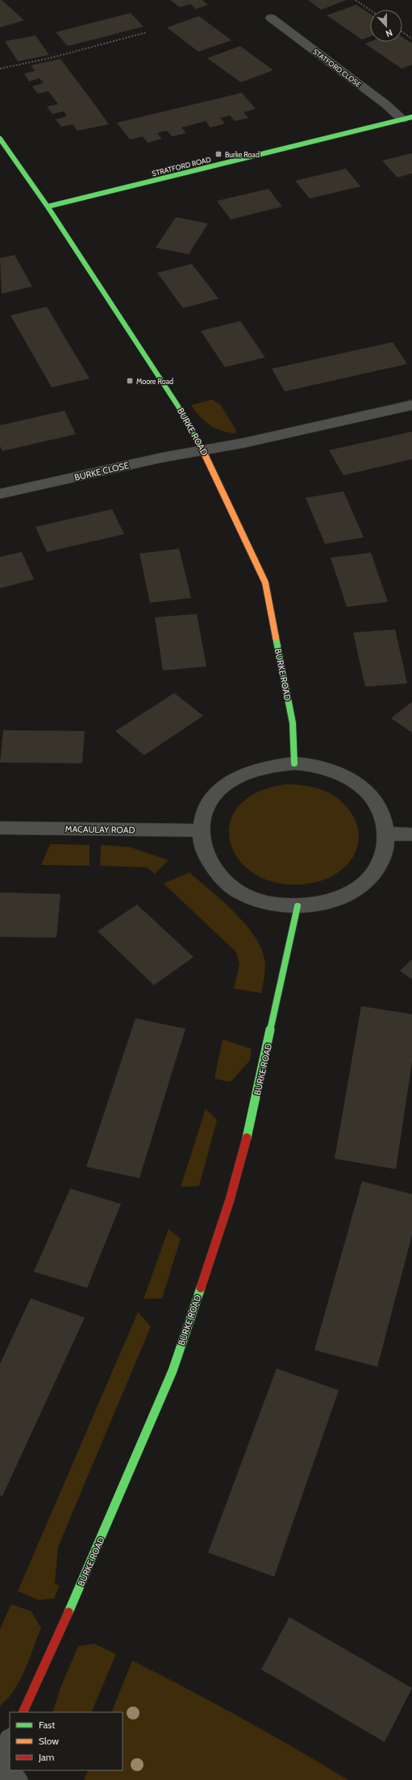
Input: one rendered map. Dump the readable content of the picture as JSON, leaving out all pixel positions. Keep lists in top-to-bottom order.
{
  "streets": {
    "street": [
      "STATFORD CLOSE",
      "STRATFORD ROAD",
      "BURKE ROAD",
      "BURKE CLOSE",
      "MACAULAY ROAD"
    ]
  },
  "crossings": [
    ["STATFORD CLOSE", "STRATFORD ROAD"],
    ["STRATFORD ROAD", "BURKE ROAD"],
    ["BURKE ROAD", "BURKE CLOSE"]
  ],
  "places": {
    "transit": ["Burke Road", "Moore Road"]
  },
  "legend": ["Fast", "Slow", "Jam"],
  "north": "bottom"
}
